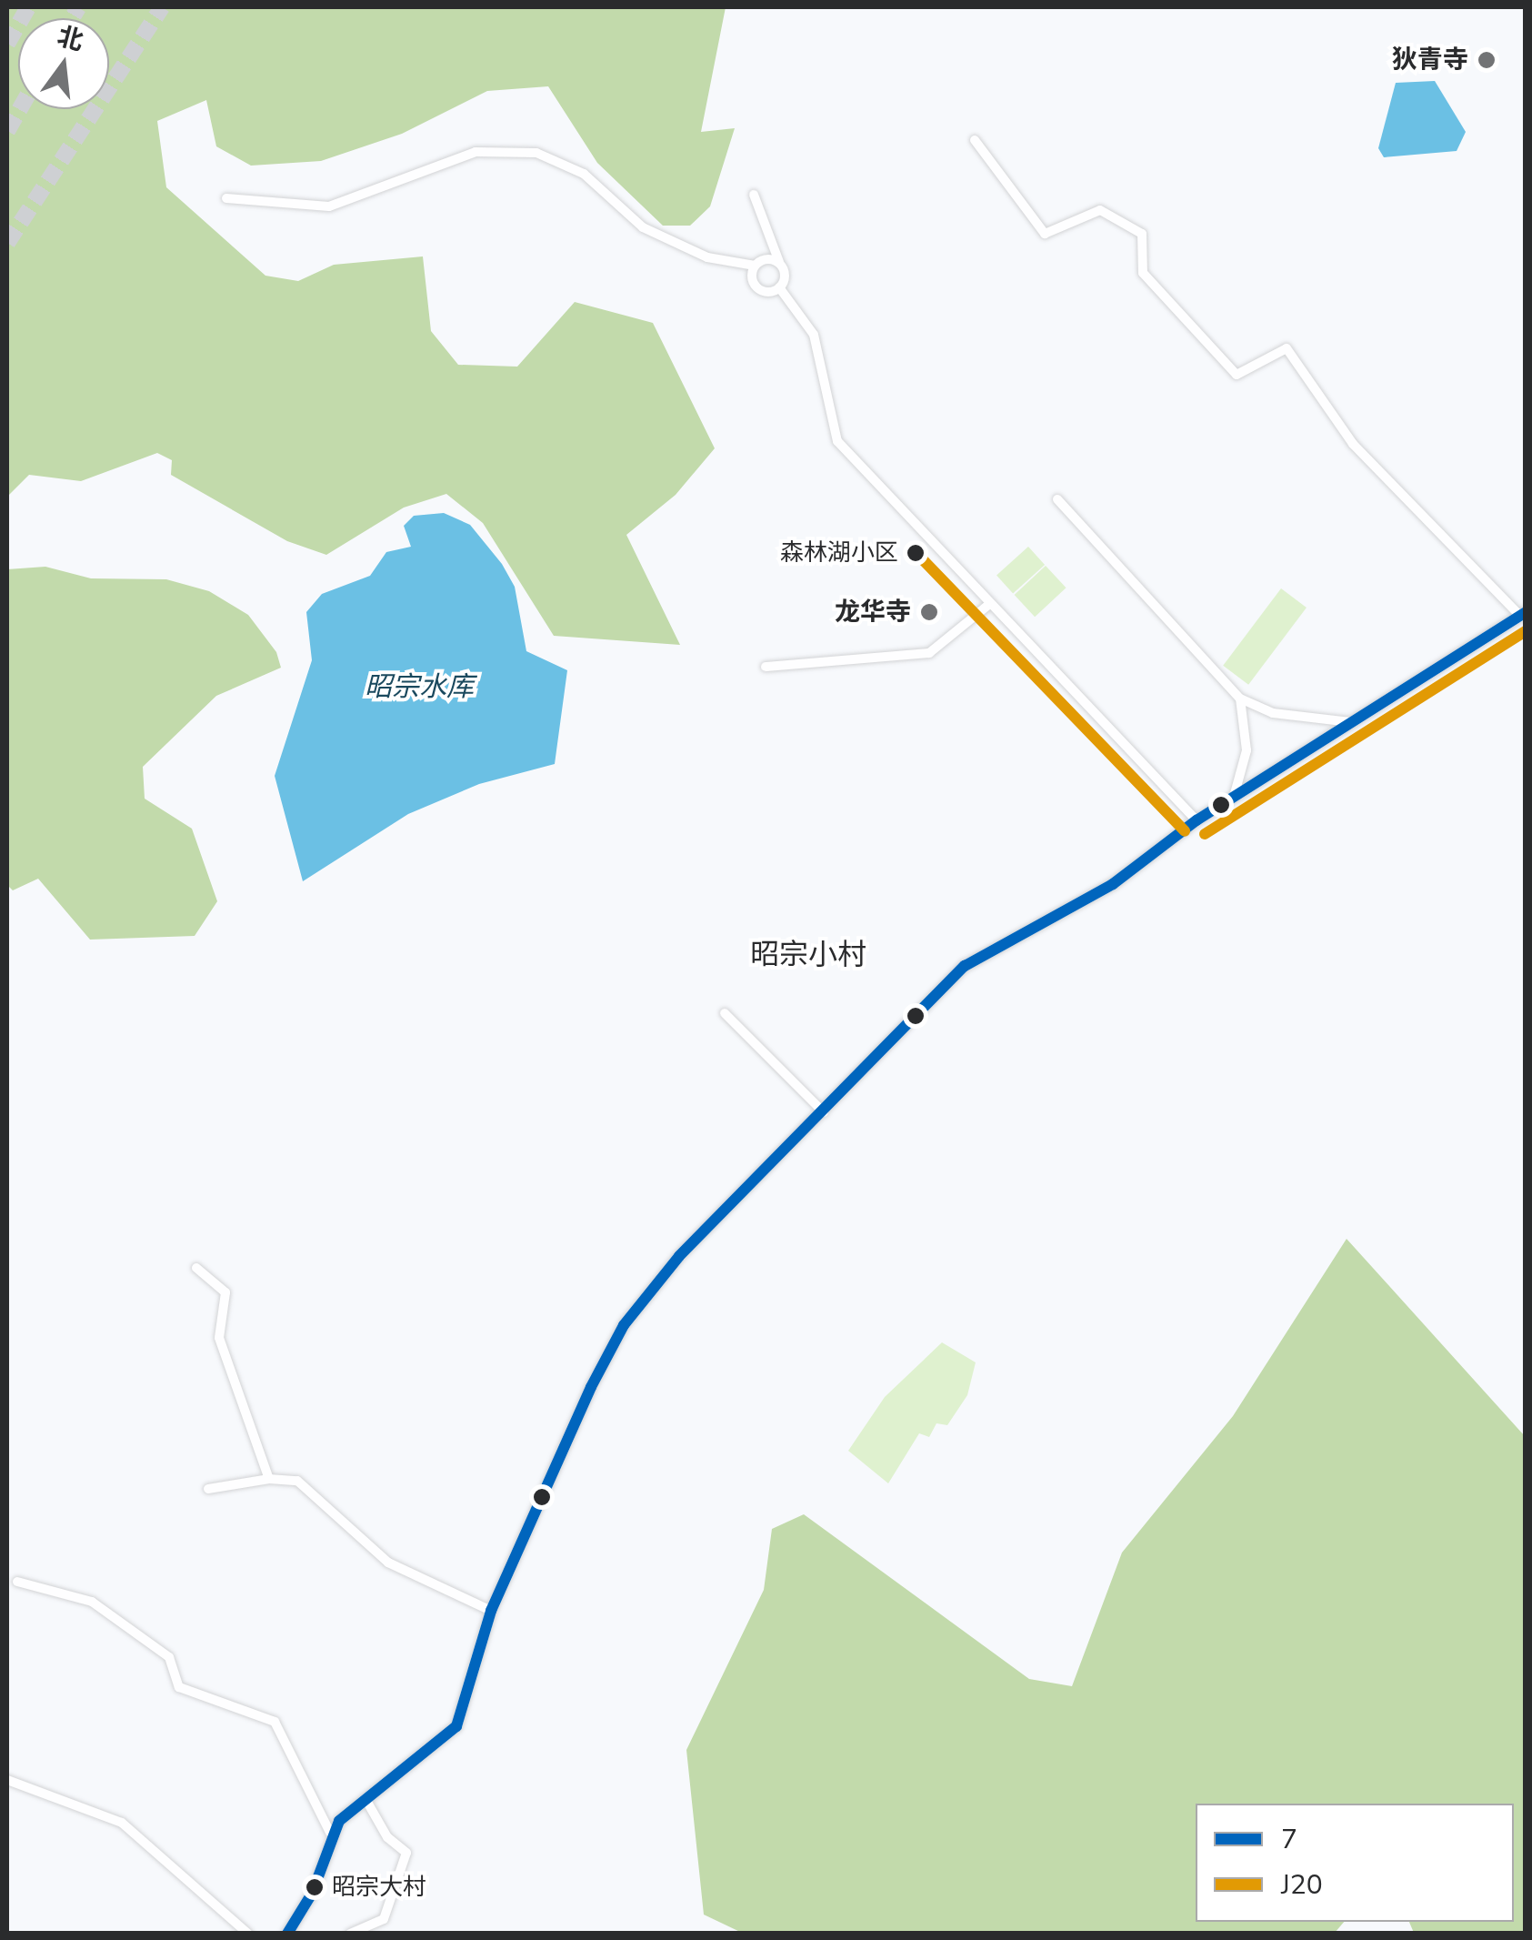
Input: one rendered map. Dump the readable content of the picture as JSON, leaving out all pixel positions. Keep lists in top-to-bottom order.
{
  "districts": ["昭宗小村"],
  "water": ["昭宗水库"],
  "places": [
    "狄青寺",
    "森林湖小区",
    "龙华寺",
    "昭宗大村"
  ],
  "lines": ["transit line J20", "transit line 7"],
  "legend": ["7", "J20"],
  "north": "top"
}
